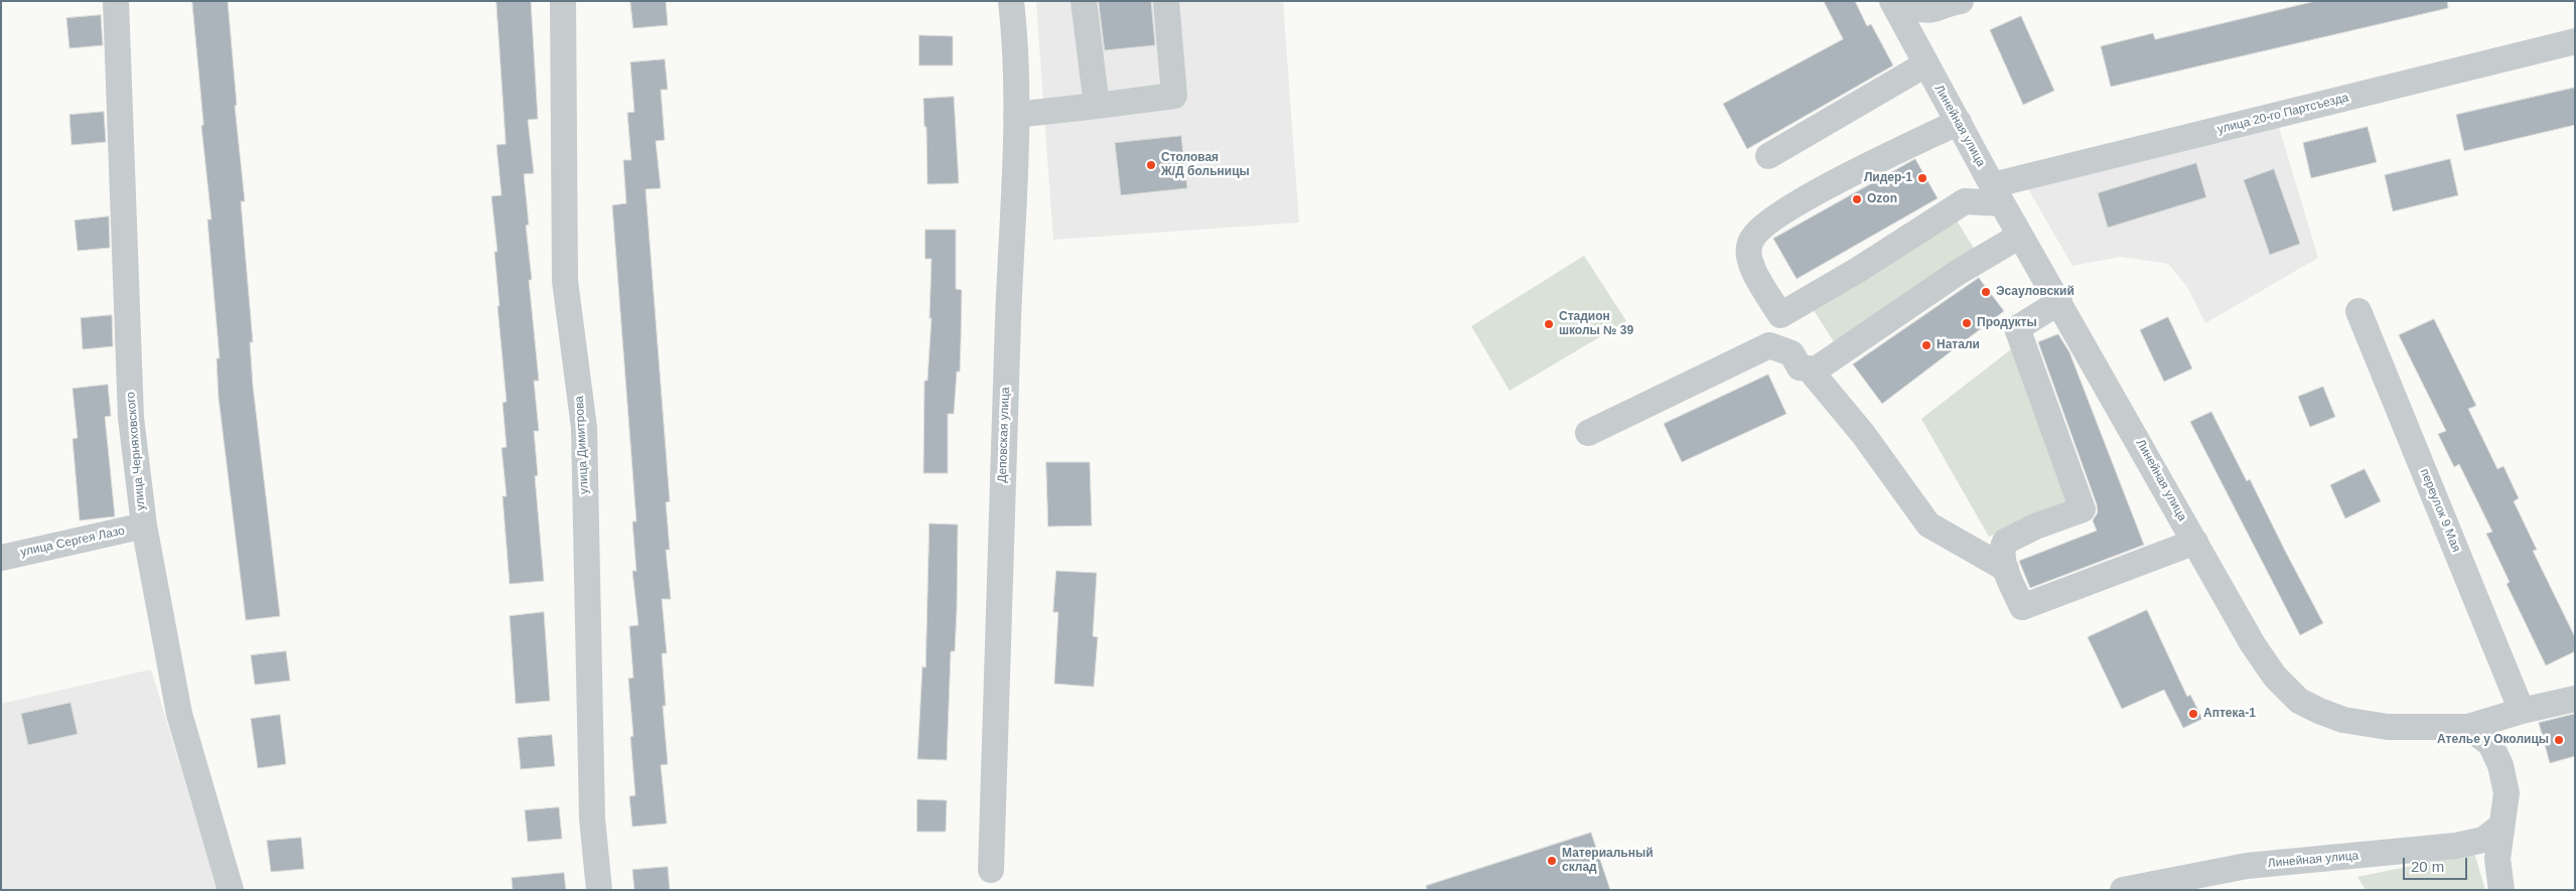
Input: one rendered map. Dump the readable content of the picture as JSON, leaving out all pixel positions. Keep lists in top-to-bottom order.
{
  "streets": {
    "street": [
      "улица 20-го Партсъезда",
      "Линейная улица",
      "Деповская улица",
      "улица Димитрова",
      "улица Черняховского",
      "переулок 9 Мая",
      "улица Сергея Лазо"
    ]
  },
  "crossings": [
    ["улица 20-го Партсъезда", "Линейная улица"],
    ["Линейная улица", "переулок 9 Мая"],
    ["улица Черняховского", "улица Сергея Лазо"]
  ],
  "places": [
    "Столовая Ж/Д больницы",
    "Лидер-1",
    "Ozon",
    "Эсауловский",
    "Продукты",
    "Стадион школы № 39",
    "Натали",
    "Аптека-1",
    "Ателье у Околицы",
    "Материальный склад"
  ],
  "scale_bar": "20 m"
}
